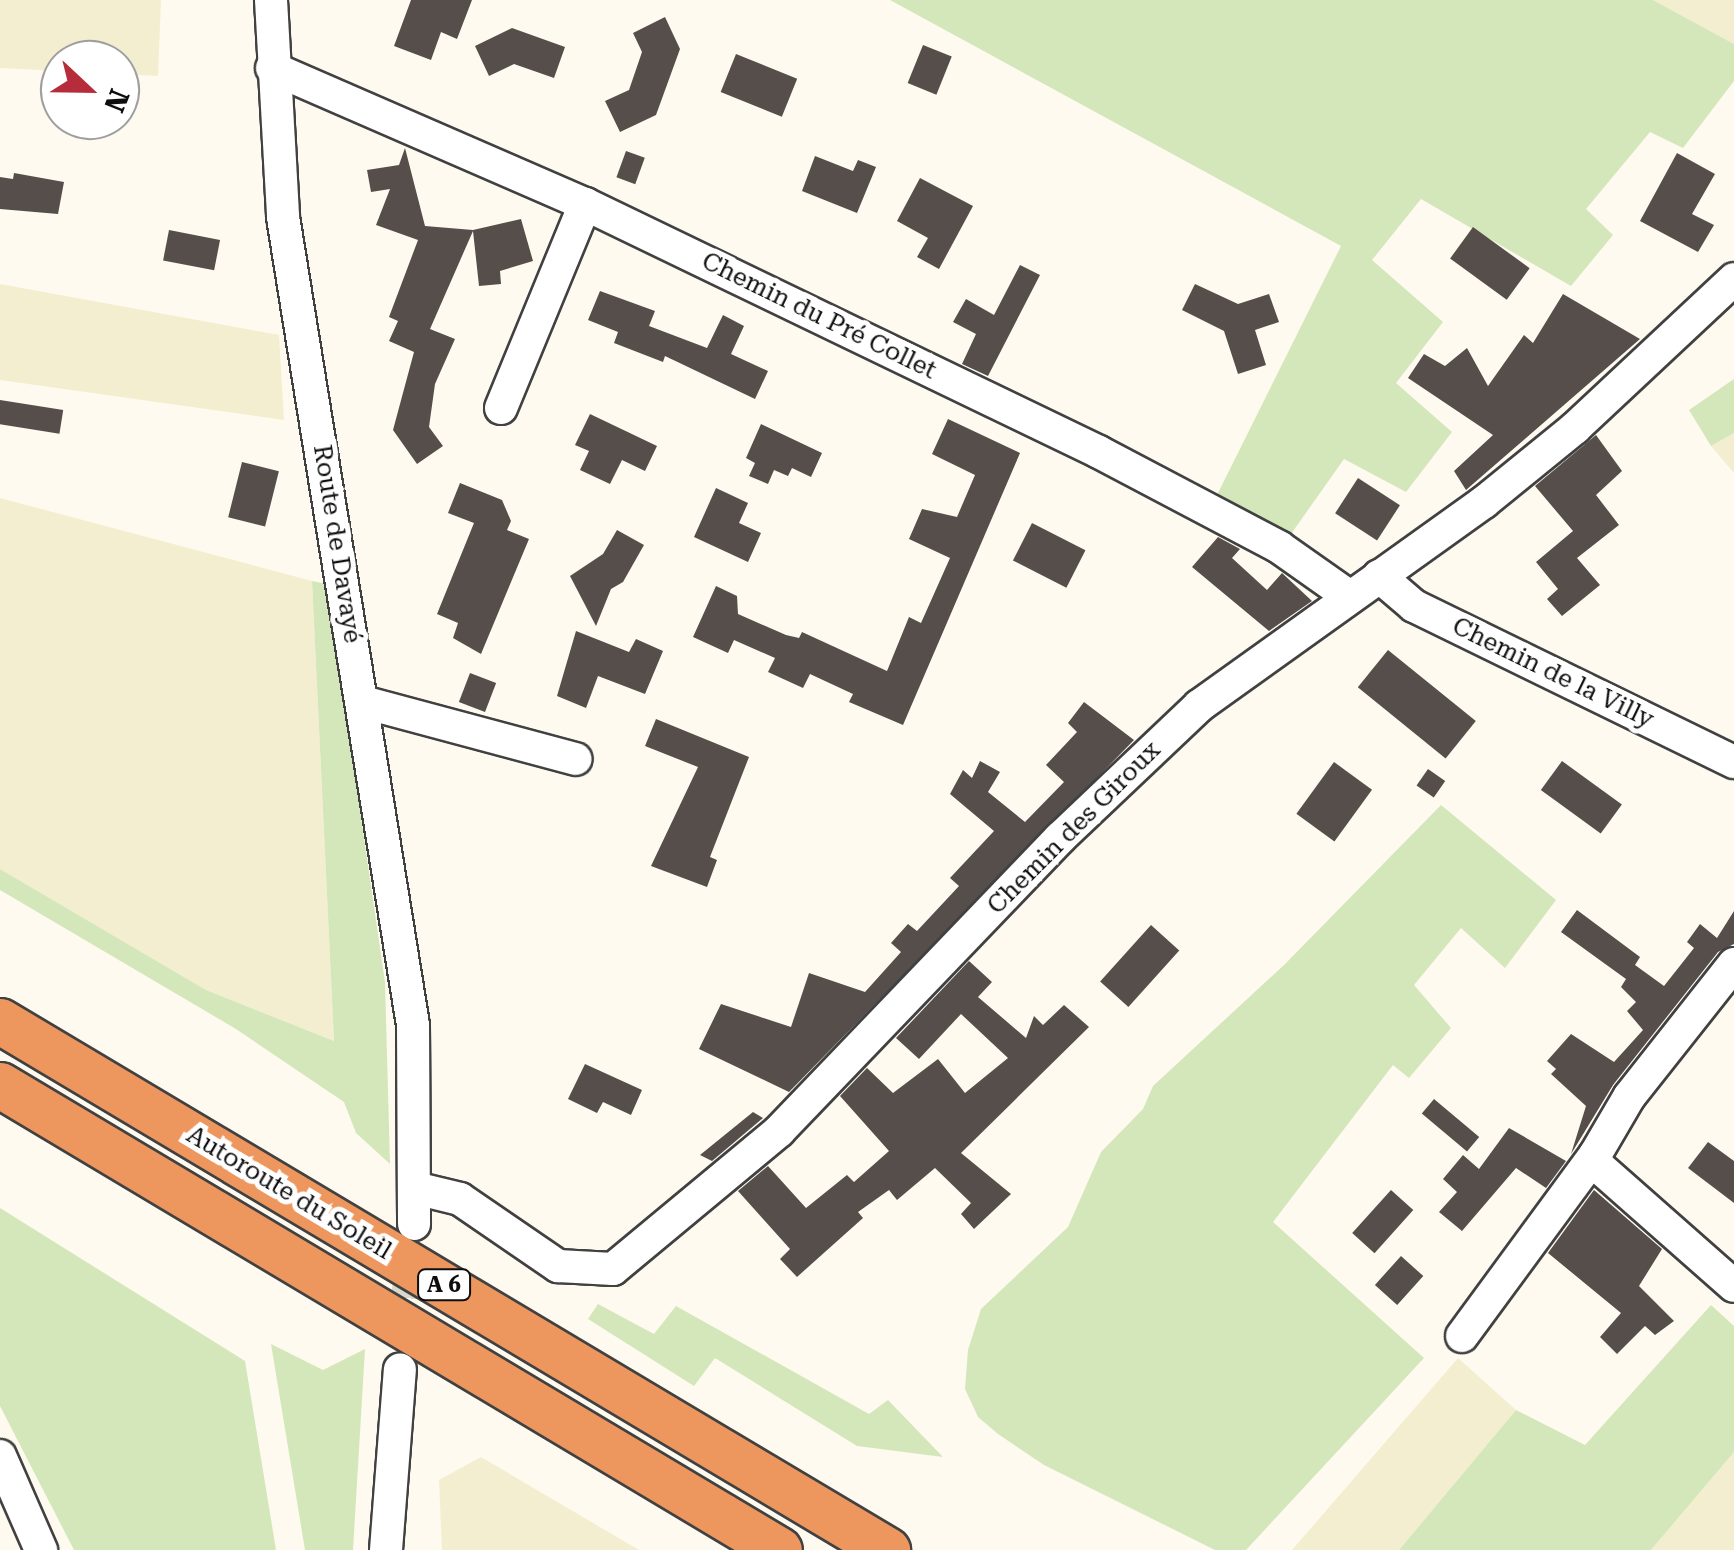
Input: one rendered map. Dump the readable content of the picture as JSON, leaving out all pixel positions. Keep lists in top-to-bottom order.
{
  "streets": {
    "highway": ["Autoroute du Soleil", "A 6"],
    "street": [
      "Chemin du Pré Collet",
      "Route de Davayé",
      "Chemin de la Villy",
      "Chemin des Giroux"
    ]
  },
  "crossings": [
    ["Chemin du Pré Collet", "Route de Davayé"],
    ["Chemin du Pré Collet", "Chemin des Giroux"],
    ["Route de Davayé", "Chemin des Giroux"],
    ["Chemin de la Villy", "Chemin des Giroux"]
  ],
  "north": "right"
}
